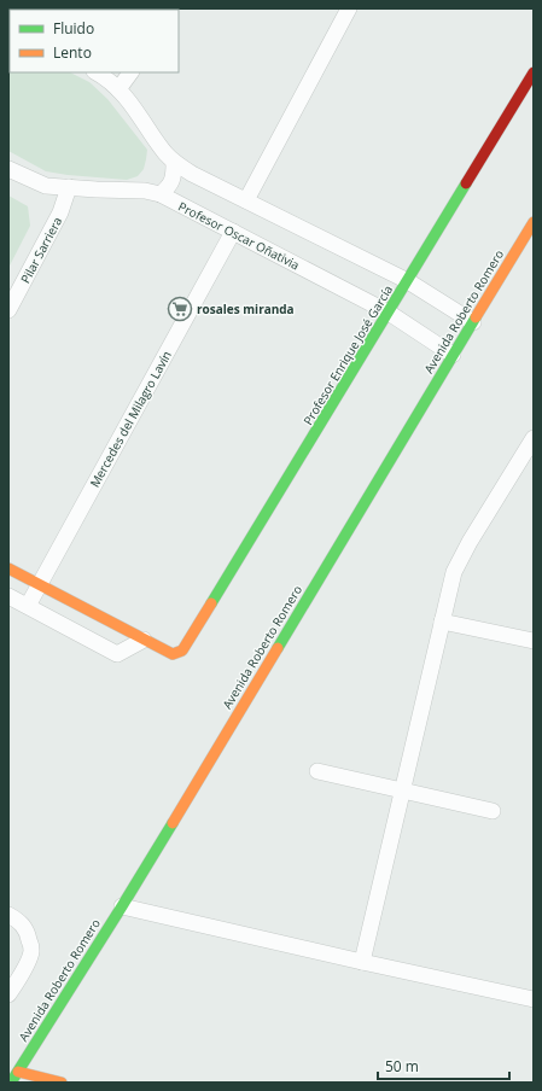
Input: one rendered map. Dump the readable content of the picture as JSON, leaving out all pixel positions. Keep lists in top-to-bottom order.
{
  "streets": {
    "main road": ["Avenida Roberto Romero", "Profesor Enrique José García"],
    "street": ["Profesor Oscar Oñativia", "Pilar Sarriera", "Mercedes del Milagro Lavín"]
  },
  "crossings": [
    ["Profesor Oscar Oñativia", "Pilar Sarriera"],
    ["Profesor Oscar Oñativia", "Avenida Roberto Romero"],
    ["Profesor Oscar Oñativia", "Profesor Enrique José García"],
    ["Profesor Oscar Oñativia", "Mercedes del Milagro Lavín"]
  ],
  "places": {
    "supermarket": ["rosales miranda"]
  },
  "legend": ["Fluido", "Lento"],
  "scale_bar": "50 m"
}
